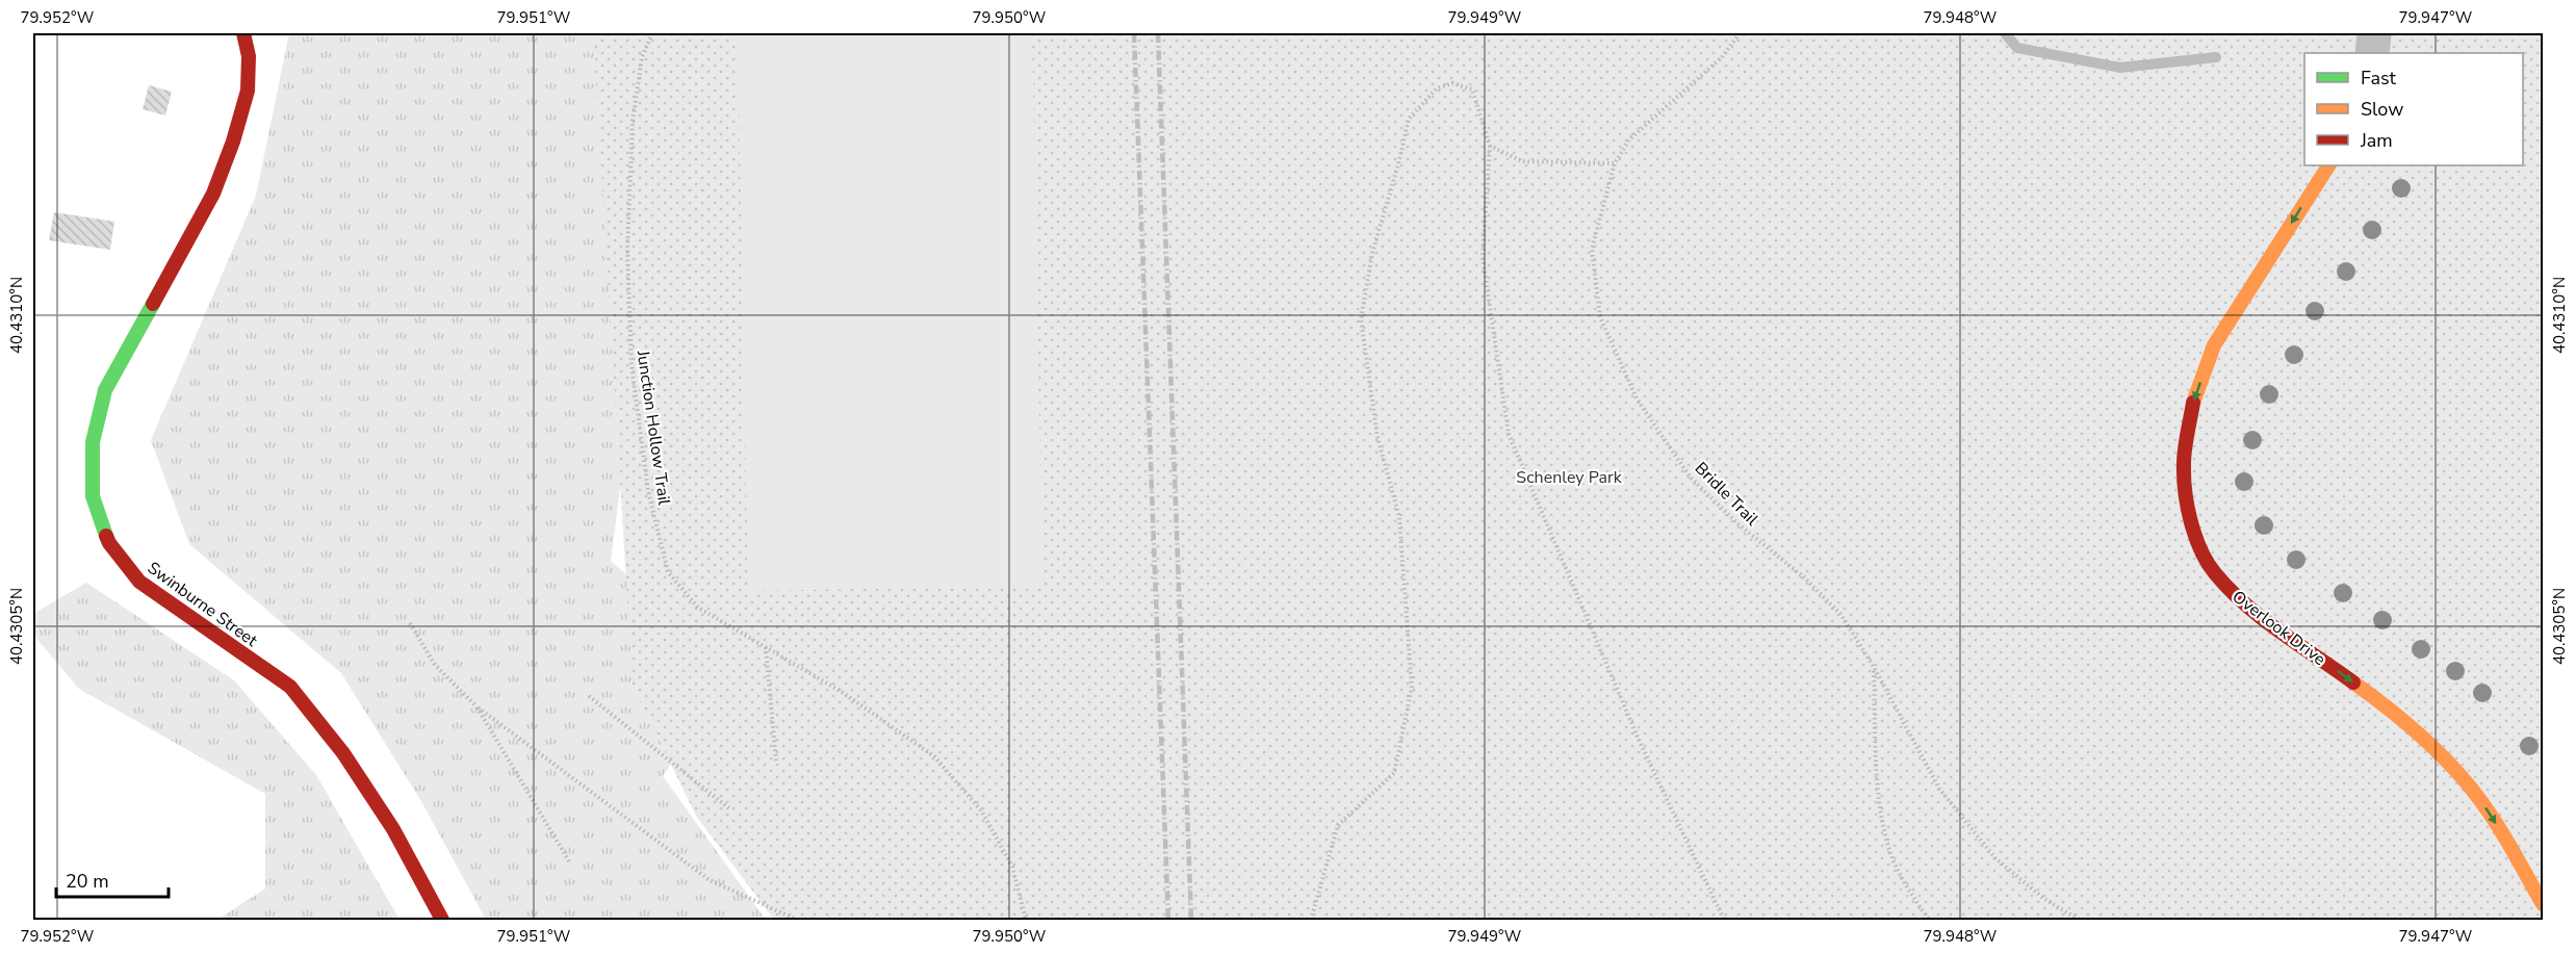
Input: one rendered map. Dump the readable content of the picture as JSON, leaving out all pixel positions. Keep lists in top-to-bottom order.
{
  "streets": {
    "street": ["Swinburne Street", "Overlook Drive"],
    "path": ["Junction Hollow Trail", "Bridle Trail"]
  },
  "one_way": ["Overlook Drive"],
  "parks": ["Schenley Park"],
  "legend": ["Fast", "Slow", "Jam"],
  "scale_bar": "20 m",
  "coordinates": [
    "79.952°W",
    "79.951°W",
    "79.950°W",
    "79.949°W",
    "79.948°W",
    "79.947°W",
    "40.4310°N",
    "40.4305°N"
  ]
}
